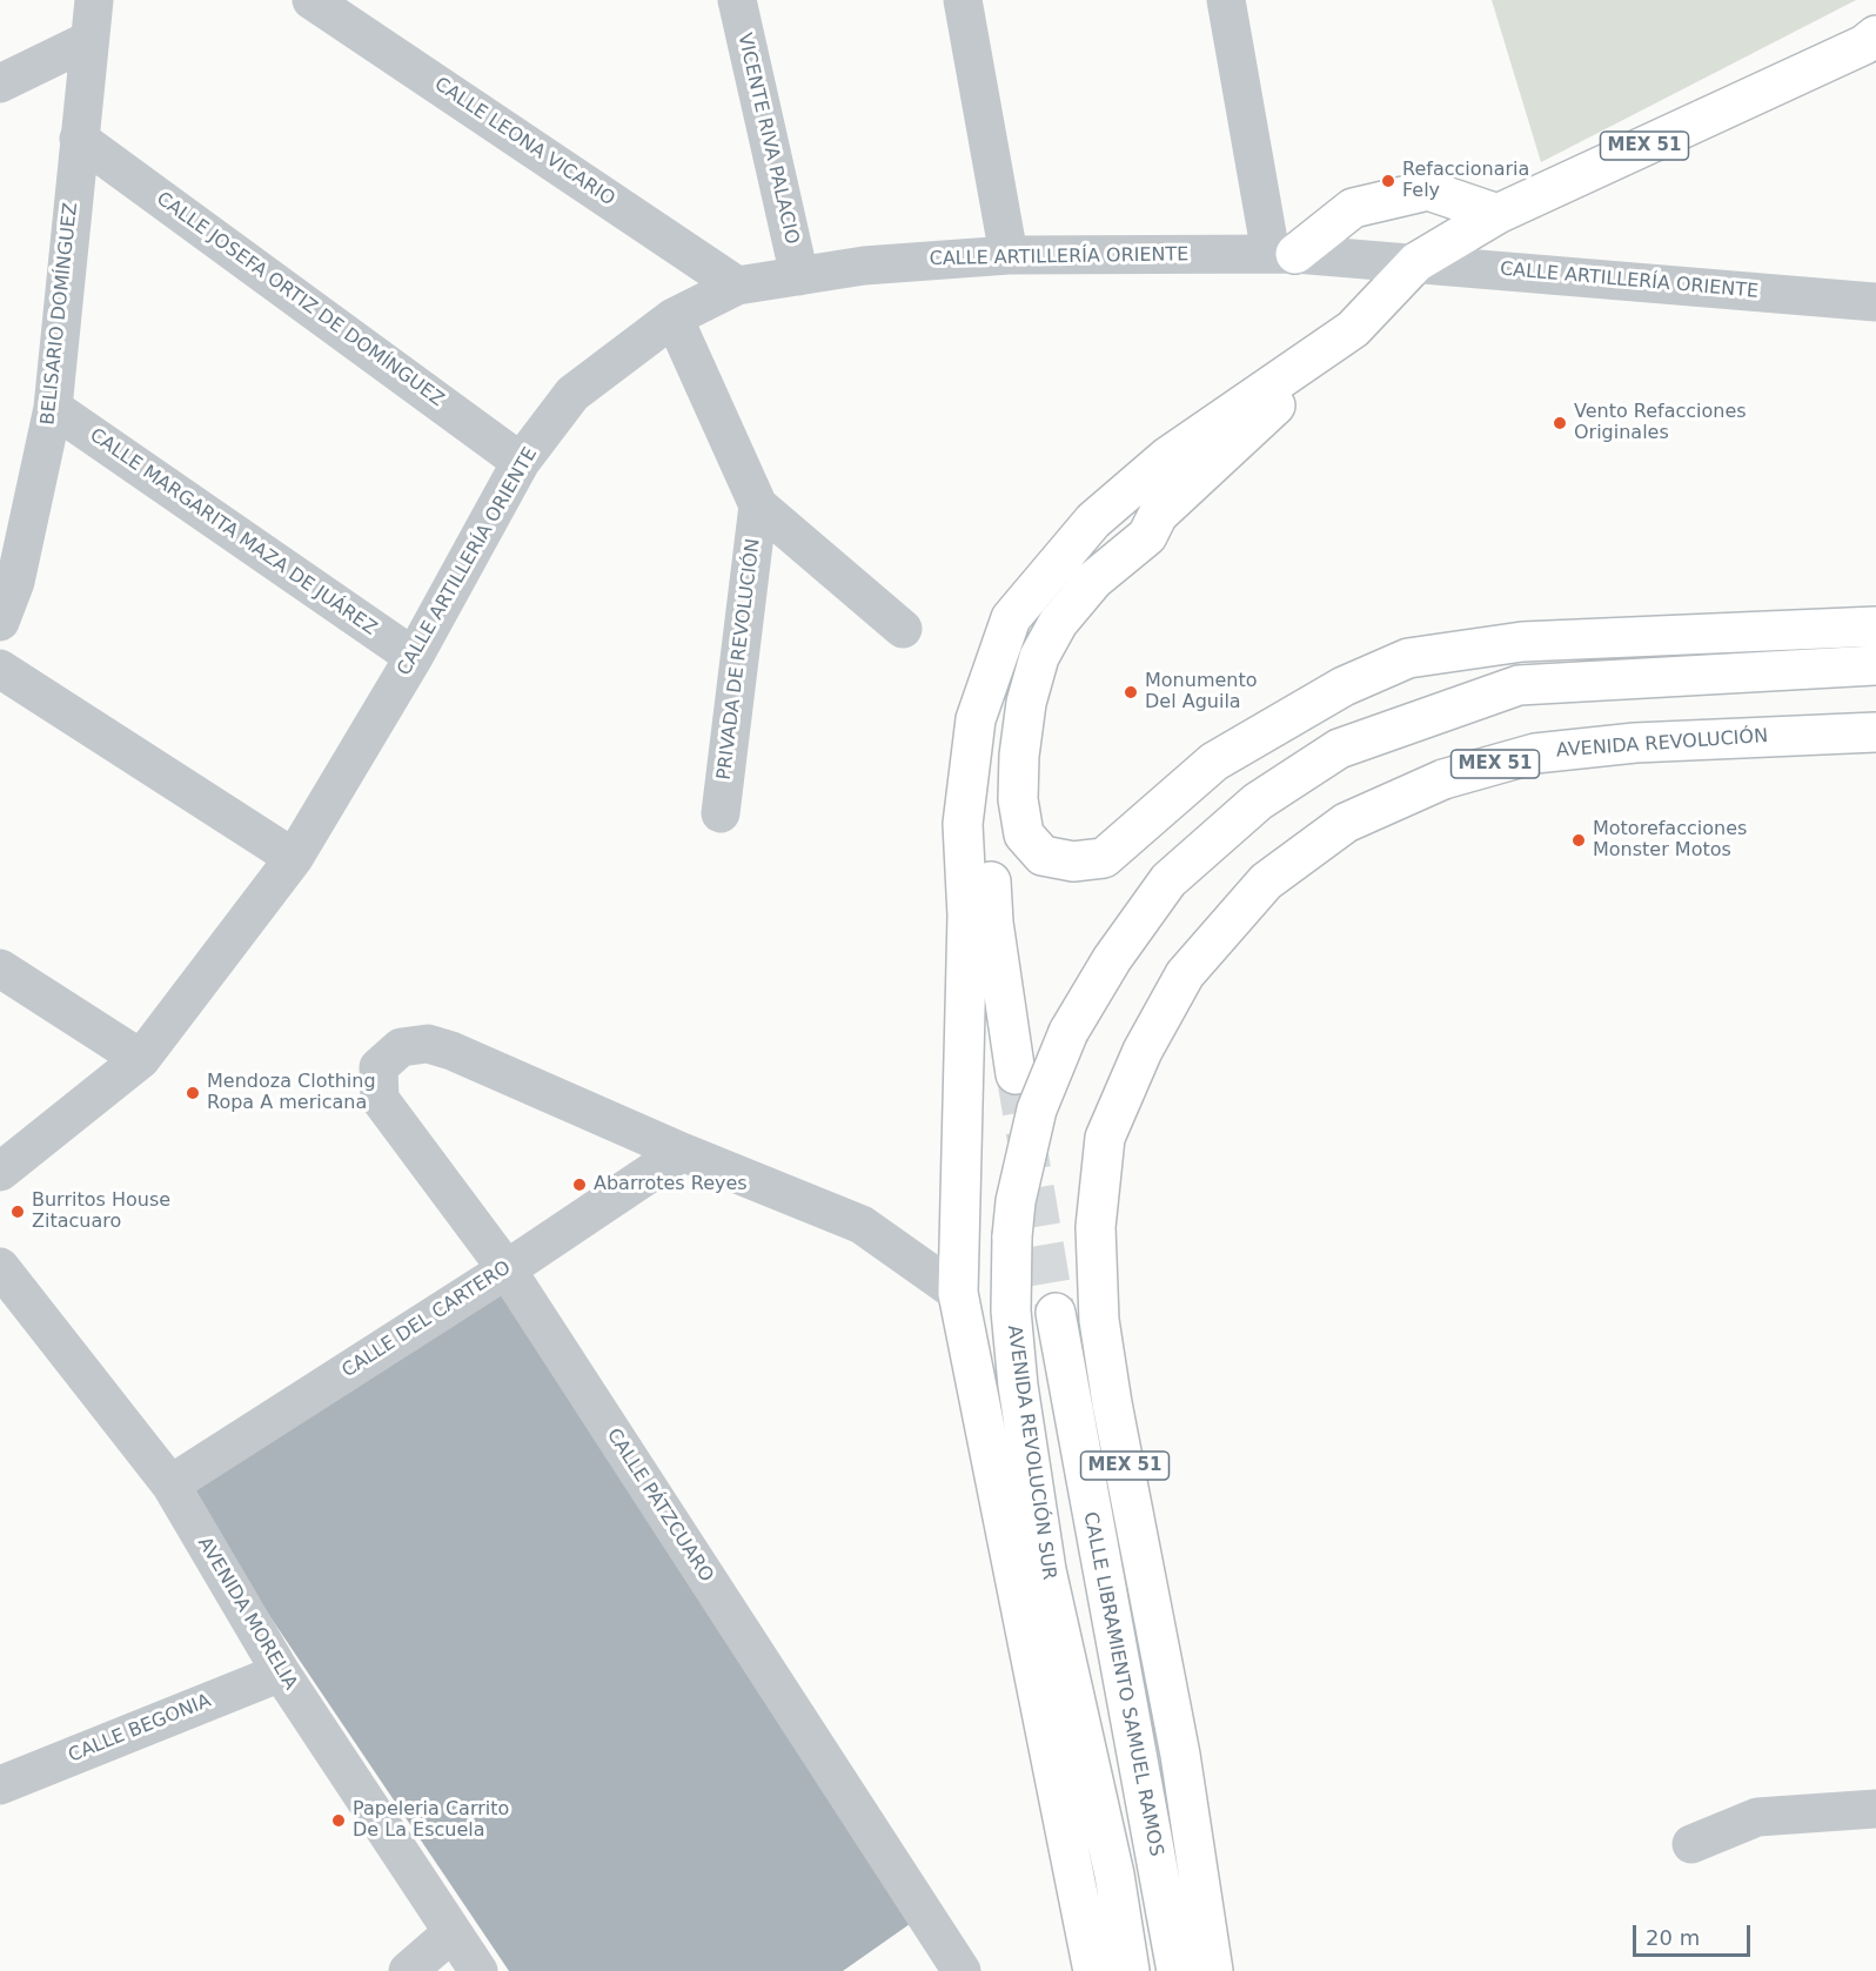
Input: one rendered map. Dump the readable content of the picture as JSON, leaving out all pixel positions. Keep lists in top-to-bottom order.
{
  "streets": {
    "main road": [
      "MEX 51",
      "AVENIDA REVOLUCIÓN",
      "AVENIDA REVOLUCIÓN SUR",
      "CALLE LIBRAMIENTO SAMUEL RAMOS"
    ],
    "street": [
      "VICENTE RIVA PALACIO",
      "CALLE LEONA VICARIO",
      "CALLE ARTILLERÍA ORIENTE",
      "CALLE JOSEFA ORTIZ DE DOMÍNGUEZ",
      "BELISARIO DOMÍNGUEZ",
      "CALLE MARGARITA MAZA DE JUÁREZ",
      "PRIVADA DE REVOLUCIÓN",
      "CALLE DEL CARTERO",
      "CALLE PÁTZCUARO",
      "AVENIDA MORELIA",
      "CALLE BEGONIA"
    ]
  },
  "crossings": [
    ["VICENTE RIVA PALACIO", "CALLE ARTILLERÍA ORIENTE"],
    ["CALLE LEONA VICARIO", "CALLE ARTILLERÍA ORIENTE"],
    ["MEX 51", "CALLE ARTILLERÍA ORIENTE"],
    ["CALLE ARTILLERÍA ORIENTE", "CALLE JOSEFA ORTIZ DE DOMÍNGUEZ"],
    ["CALLE ARTILLERÍA ORIENTE", "CALLE MARGARITA MAZA DE JUÁREZ"],
    ["CALLE ARTILLERÍA ORIENTE", "PRIVADA DE REVOLUCIÓN"],
    ["CALLE JOSEFA ORTIZ DE DOMÍNGUEZ", "BELISARIO DOMÍNGUEZ"],
    ["BELISARIO DOMÍNGUEZ", "CALLE MARGARITA MAZA DE JUÁREZ"],
    ["CALLE DEL CARTERO", "CALLE PÁTZCUARO"],
    ["CALLE DEL CARTERO", "AVENIDA MORELIA"],
    ["AVENIDA MORELIA", "CALLE BEGONIA"]
  ],
  "places": [
    "Refaccionaria Fely",
    "Vento Refacciones Originales",
    "Monumento Del Aguila",
    "Motorefacciones Monster Motos",
    "Mendoza Clothing Ropa A mericana",
    "Abarrotes Reyes",
    "Burritos House Zitacuaro",
    "Papeleria Carrito De La Escuela"
  ],
  "scale_bar": "20 m"
}
